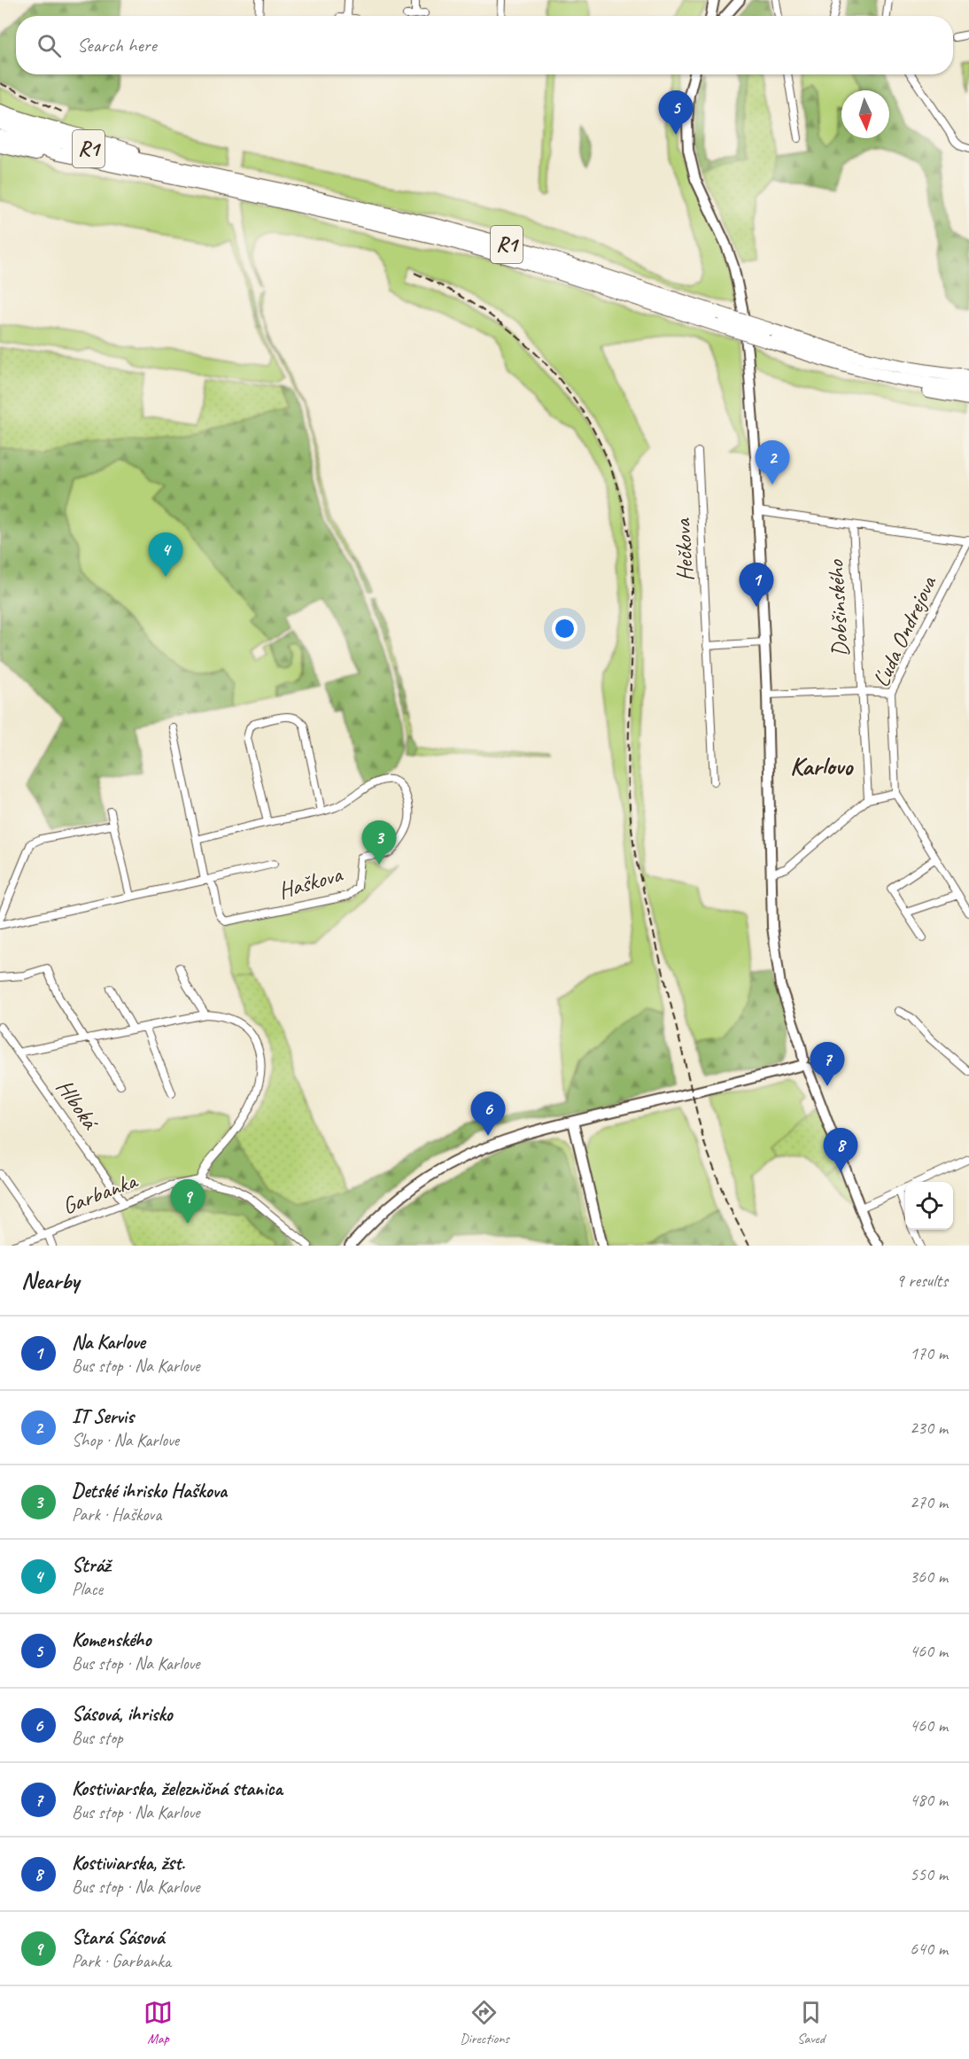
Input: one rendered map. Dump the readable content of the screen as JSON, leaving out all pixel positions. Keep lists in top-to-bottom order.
{
  "streets": {
    "highway": ["R1"],
    "street": [
      "Hečkova",
      "Dobšinského",
      "Ľuda Ondrejova",
      "Haškova",
      "Hlboká",
      "Garbanka"
    ]
  },
  "crossings": [
    ["Hlboká", "Garbanka"]
  ],
  "districts": ["Karlovo"],
  "north": "bottom",
  "page": {
    "search": "Search here",
    "pins": [
      "5",
      "2",
      "4",
      "1",
      "3",
      "7",
      "6",
      "8",
      "9"
    ],
    "heading": ["Nearby", "9 results"],
    "list": [
      {
        "mark": "1",
        "name": "Na Karlove",
        "note": "Bus stop · Na Karlove",
        "value": "170 m"
      },
      {
        "mark": "2",
        "name": "IT Servis",
        "note": "Shop · Na Karlove",
        "value": "230 m"
      },
      {
        "mark": "3",
        "name": "Detské ihrisko Haškova",
        "note": "Park · Haškova",
        "value": "270 m"
      },
      {
        "mark": "4",
        "name": "Stráž",
        "note": "Place",
        "value": "360 m"
      },
      {
        "mark": "5",
        "name": "Komenského",
        "note": "Bus stop · Na Karlove",
        "value": "460 m"
      },
      {
        "mark": "6",
        "name": "Sásová, ihrisko",
        "note": "Bus stop",
        "value": "460 m"
      },
      {
        "mark": "7",
        "name": "Kostiviarska, železničná stanica",
        "note": "Bus stop · Na Karlove",
        "value": "480 m"
      },
      {
        "mark": "8",
        "name": "Kostiviarska, žst.",
        "note": "Bus stop · Na Karlove",
        "value": "550 m"
      },
      {
        "mark": "9",
        "name": "Stará Sásová",
        "note": "Park · Garbanka",
        "value": "640 m"
      }
    ],
    "nav": ["Map", "Directions", "Saved"]
  }
}
